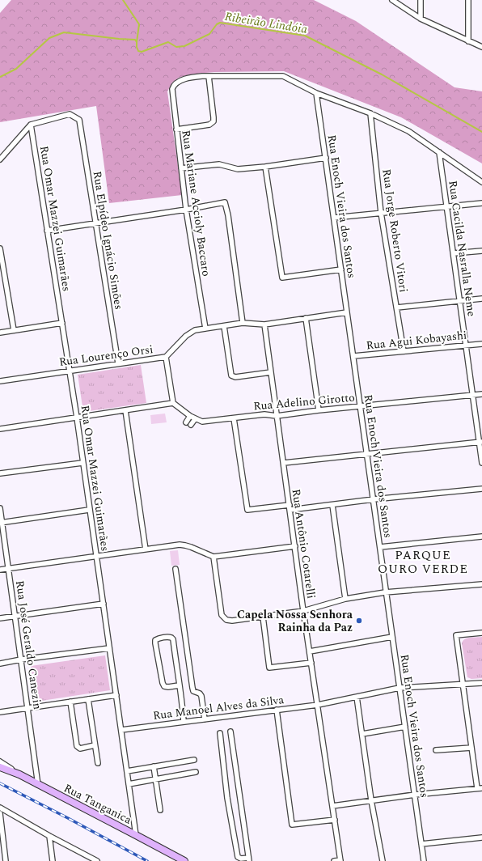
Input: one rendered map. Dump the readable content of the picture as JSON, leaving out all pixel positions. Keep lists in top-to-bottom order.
{
  "streets": {
    "street": [
      "Rua Mariane Accioly Baccaro",
      "Rua Enoch Vieira dos Santos",
      "Rua Omar Mazzei Guimarães",
      "Rua Jorge Roberto Vitori",
      "Rua Elpídeo Ignácio Simões",
      "Rua Cacilda Nasralla Neme",
      "Rua Agui Kobayashi",
      "Rua Lourenço Orsi",
      "Rua Adelino Girotto",
      "Rua Antônio Cotarelli",
      "Rua José Geraldo Canezin",
      "Rua Manoel Alves da Silva",
      "Rua Tanganica"
    ]
  },
  "crossings": [
    ["Rua Mariane Accioly Baccaro", "Rua Lourenço Orsi"],
    ["Rua Enoch Vieira dos Santos", "Rua Agui Kobayashi"],
    ["Rua Enoch Vieira dos Santos", "Rua Lourenço Orsi"],
    ["Rua Enoch Vieira dos Santos", "Rua Adelino Girotto"],
    ["Rua Enoch Vieira dos Santos", "Rua Manoel Alves da Silva"],
    ["Rua Omar Mazzei Guimarães", "Rua Elpídeo Ignácio Simões"],
    ["Rua Omar Mazzei Guimarães", "Rua Lourenço Orsi"],
    ["Rua Omar Mazzei Guimarães", "Rua Manoel Alves da Silva"],
    ["Rua Omar Mazzei Guimarães", "Rua Tanganica"],
    ["Rua Jorge Roberto Vitori", "Rua Agui Kobayashi"],
    ["Rua Elpídeo Ignácio Simões", "Rua Lourenço Orsi"],
    ["Rua Cacilda Nasralla Neme", "Rua Agui Kobayashi"],
    ["Rua Cacilda Nasralla Neme", "Rua Adelino Girotto"],
    ["Rua Lourenço Orsi", "Rua Antônio Cotarelli"],
    ["Rua Adelino Girotto", "Rua Antônio Cotarelli"],
    ["Rua Antônio Cotarelli", "Rua Manoel Alves da Silva"],
    ["Rua José Geraldo Canezin", "Rua Tanganica"]
  ],
  "districts": ["PARQUE OURO VERDE"],
  "water": ["Ribeirão Lindóia"],
  "places": ["Capela Nossa Senhora Rainha da Paz"]
}
